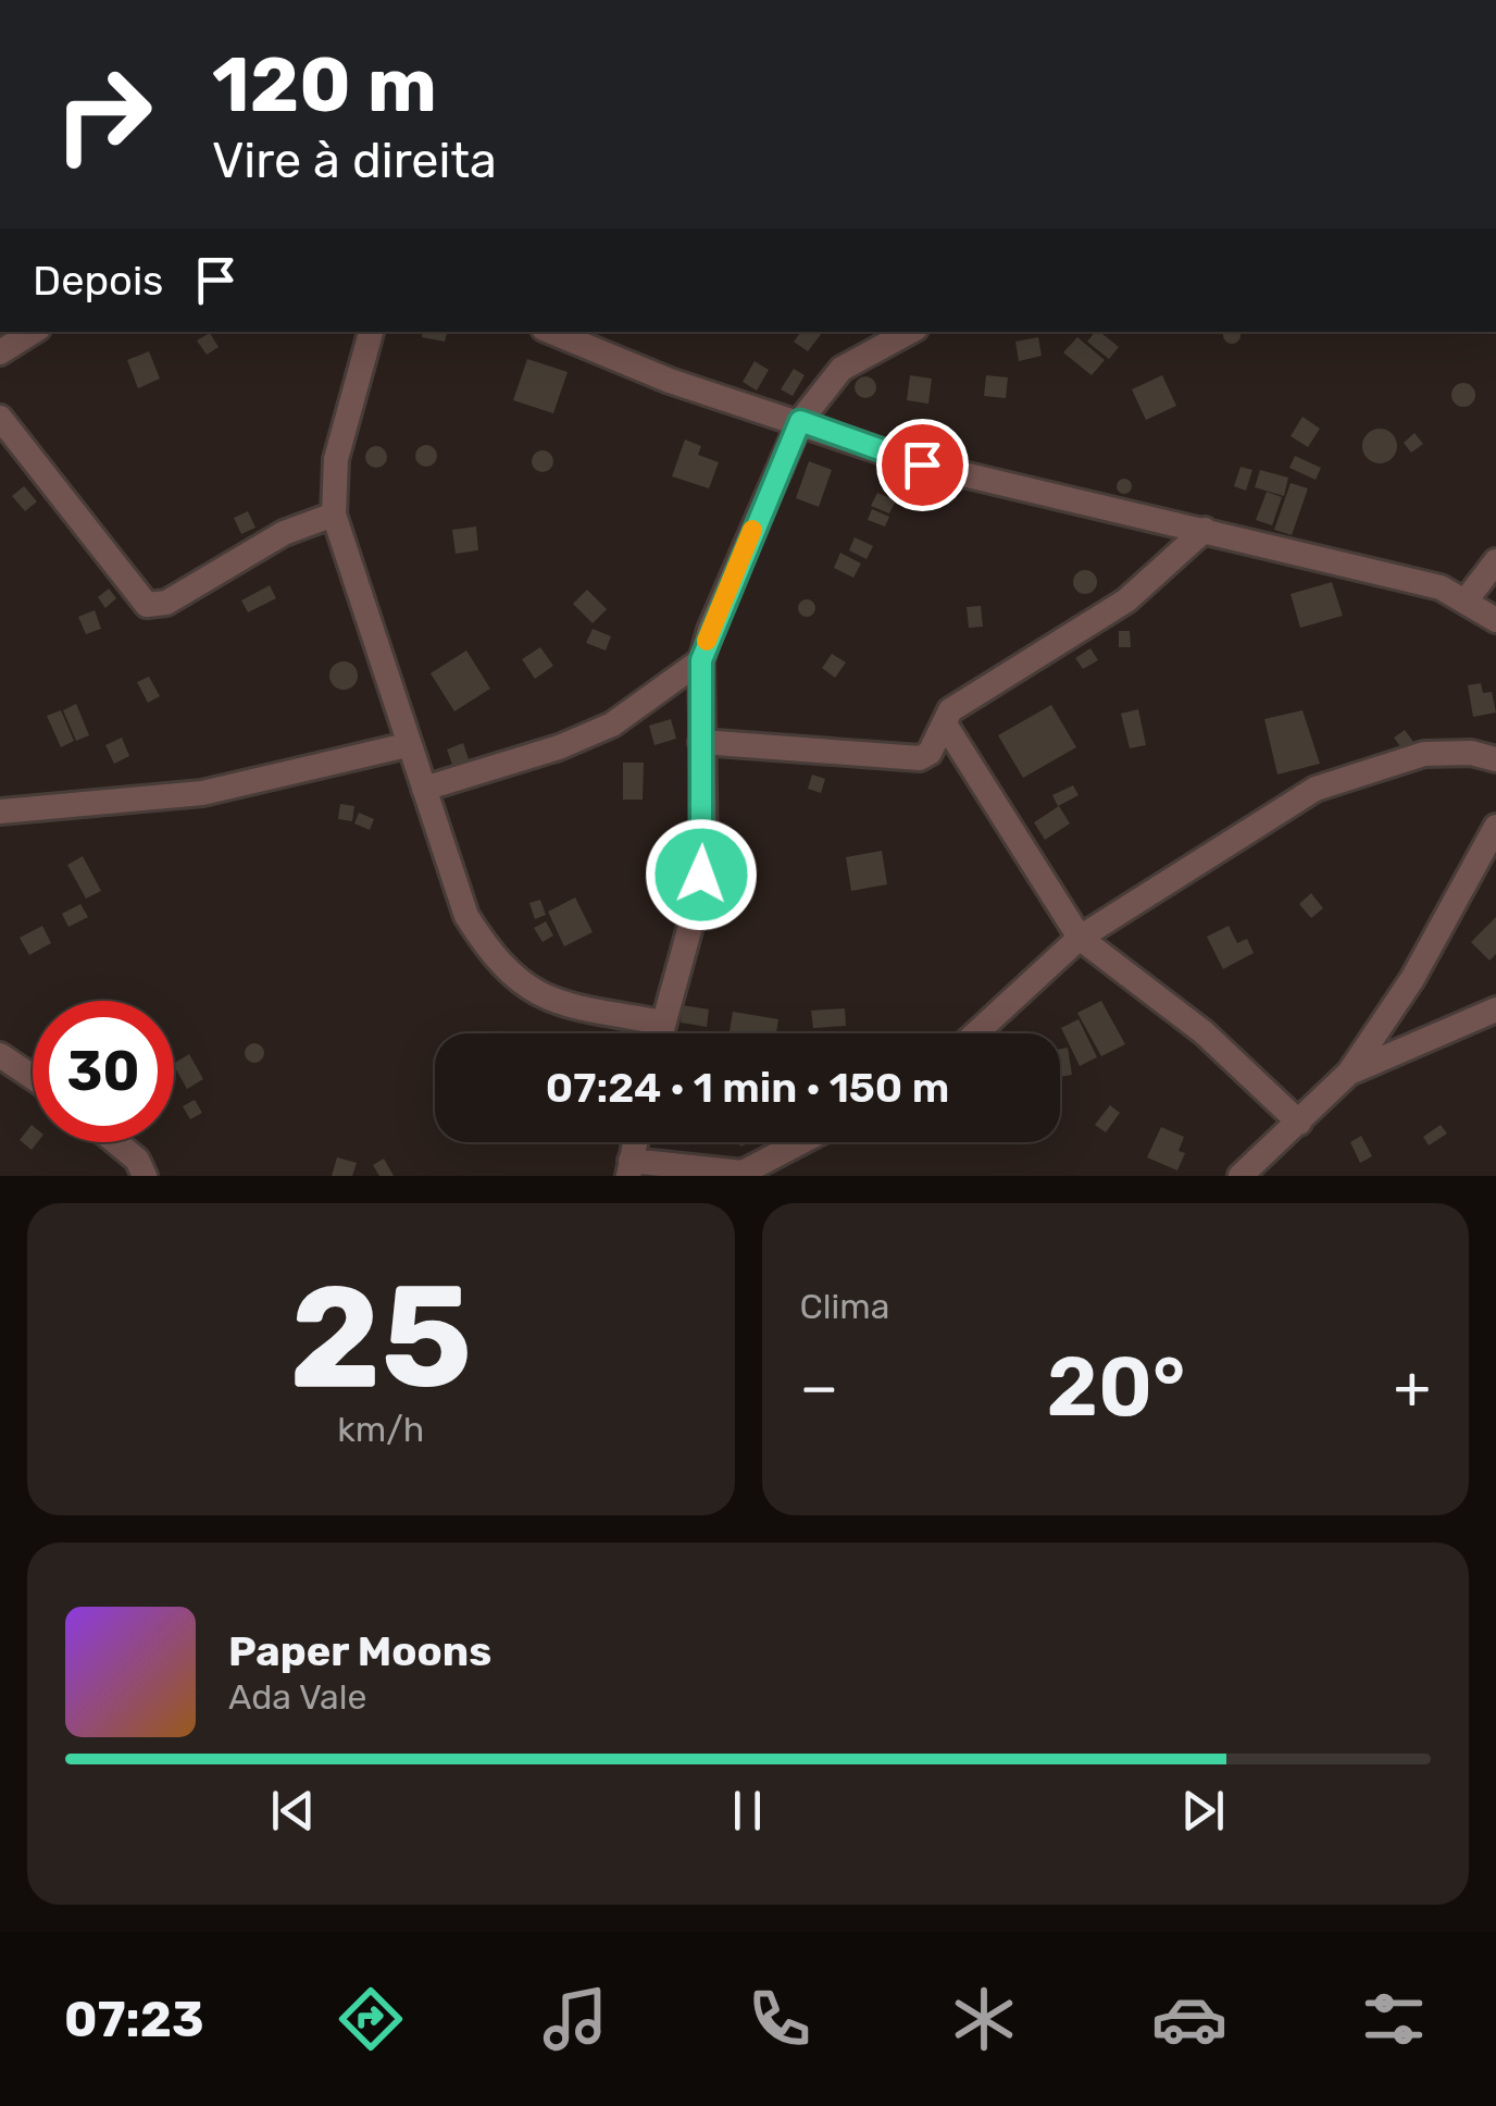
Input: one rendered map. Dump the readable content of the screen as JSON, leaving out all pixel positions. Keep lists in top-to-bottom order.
{
  "page": {
    "turn": ["120 m", "Vire à direita"],
    "then": "Depois",
    "limit": "30",
    "trip": "07:24 · 1 min · 150 m",
    "tile": [
      ["25", "km/h"],
      "Clima"
    ],
    "heat": ["−", "20°", "+"],
    "song": ["Paper Moons", "Ada Vale"],
    "tabs": "07:23"
  }
}
